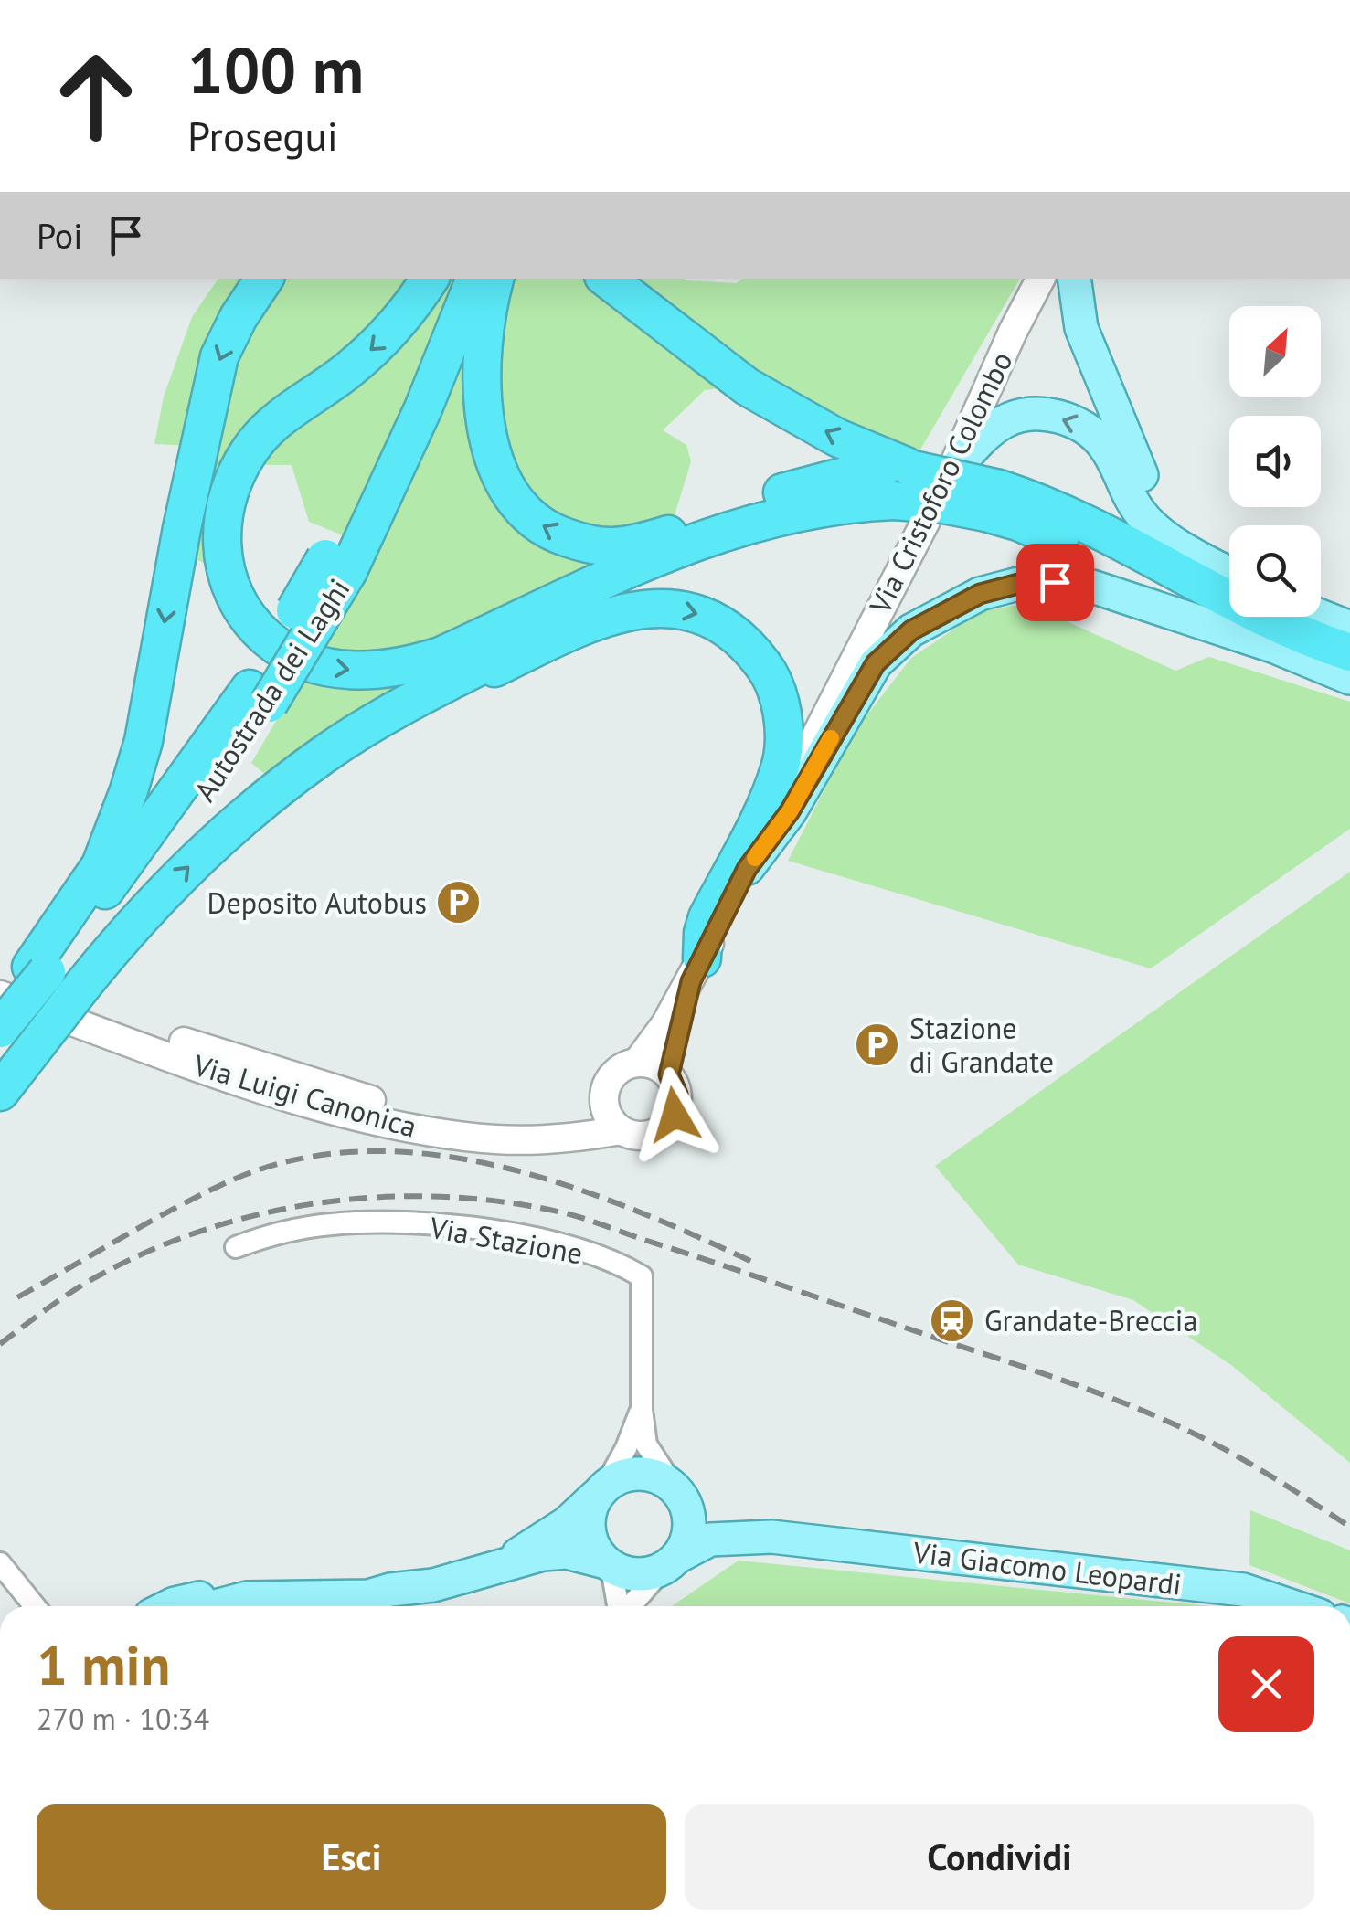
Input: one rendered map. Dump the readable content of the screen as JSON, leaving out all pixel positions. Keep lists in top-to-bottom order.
{
  "streets": {
    "highway": ["Autostrada dei Laghi"],
    "main road": ["Via Giacomo Leopardi"],
    "street": ["Via Cristoforo Colombo", "Via Luigi Canonica", "Via Stazione"]
  },
  "crossings": [
    ["Via Cristoforo Colombo", "Via Luigi Canonica"],
    ["Autostrada dei Laghi", "Via Luigi Canonica"],
    ["Via Stazione", "Via Giacomo Leopardi"]
  ],
  "places": {
    "parking": ["Deposito Autobus", "Stazione di Grandate"],
    "station": ["Grandate-Breccia"]
  },
  "north": "top right",
  "page": {
    "turn": ["100 m", "Prosegui"],
    "then": "Poi",
    "heading": ["1 min", "270 m · 10:34"],
    "buttons": ["Esci", "Condividi"]
  }
}
